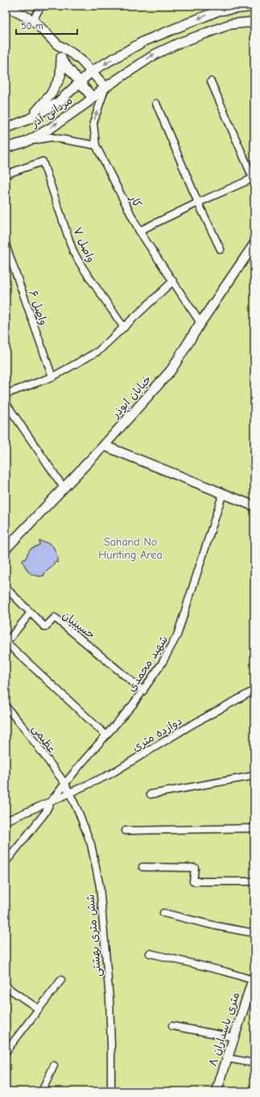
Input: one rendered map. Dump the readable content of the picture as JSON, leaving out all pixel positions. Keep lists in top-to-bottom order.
{
  "streets": {
    "main road": ["مردانی آذر", "خیابان ابوذر", "۸ متری پاسداران"],
    "street": [
      "کار",
      "واصل ۷",
      "واصل ۶",
      "حسینیان",
      "شهید محمدی",
      "دوازده متری",
      "عظیمی",
      "شش متری بهشتی"
    ]
  },
  "crossings": [
    ["کار", "خیابان ابوذر"],
    ["حسینیان", "شهید محمدی"],
    ["شهید محمدی", "دوازده متری"],
    ["شهید محمدی", "عظیمی"],
    ["شهید محمدی", "شش متری بهشتی"],
    ["دوازده متری", "شش متری بهشتی"],
    ["عظیمی", "شش متری بهشتی"]
  ],
  "parks": ["Sahand No Hunting Area"],
  "scale_bar": "50 m"
}
